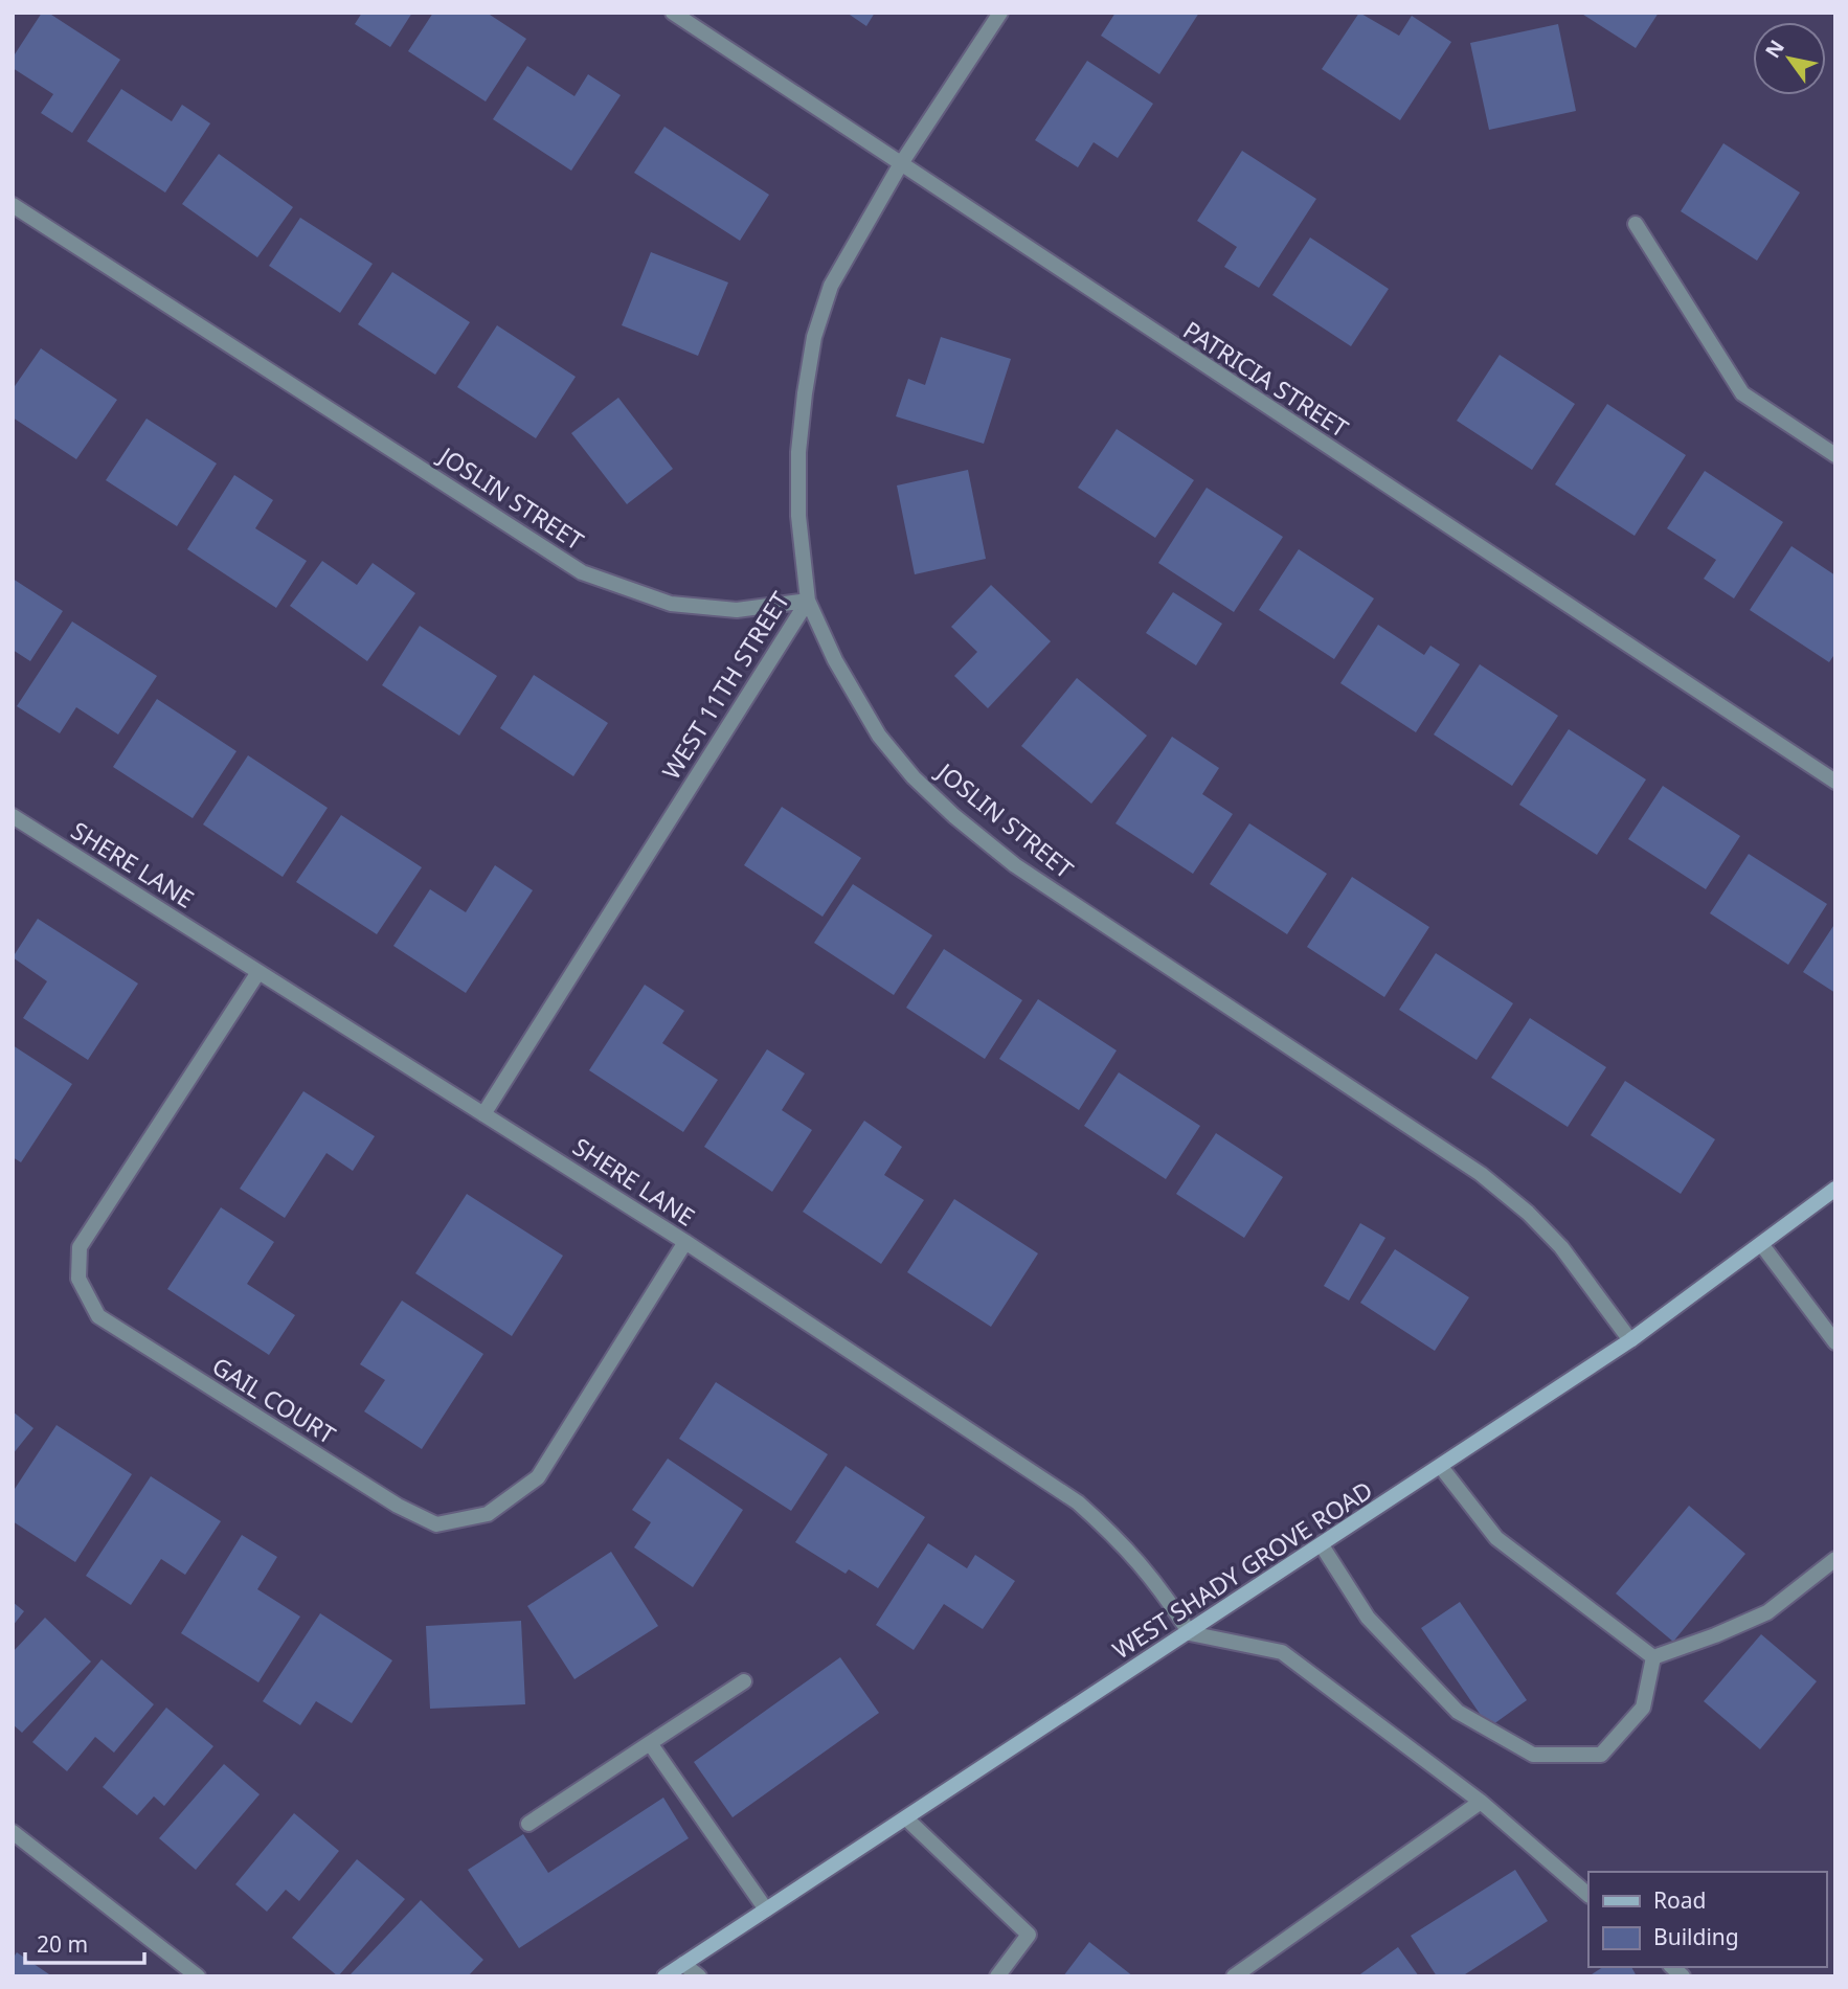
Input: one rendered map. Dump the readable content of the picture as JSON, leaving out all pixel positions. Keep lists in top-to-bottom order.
{
  "streets": {
    "main road": ["WEST SHADY GROVE ROAD"],
    "street": [
      "PATRICIA STREET",
      "JOSLIN STREET",
      "WEST 11TH STREET",
      "SHERE LANE",
      "GAIL COURT"
    ]
  },
  "crossings": [
    ["PATRICIA STREET", "WEST 11TH STREET"],
    ["JOSLIN STREET", "WEST 11TH STREET"],
    ["JOSLIN STREET", "WEST SHADY GROVE ROAD"],
    ["WEST 11TH STREET", "SHERE LANE"],
    ["SHERE LANE", "GAIL COURT"],
    ["SHERE LANE", "WEST SHADY GROVE ROAD"]
  ],
  "legend": ["Road", "Building"],
  "scale_bar": "20 m",
  "north": "top left"
}
